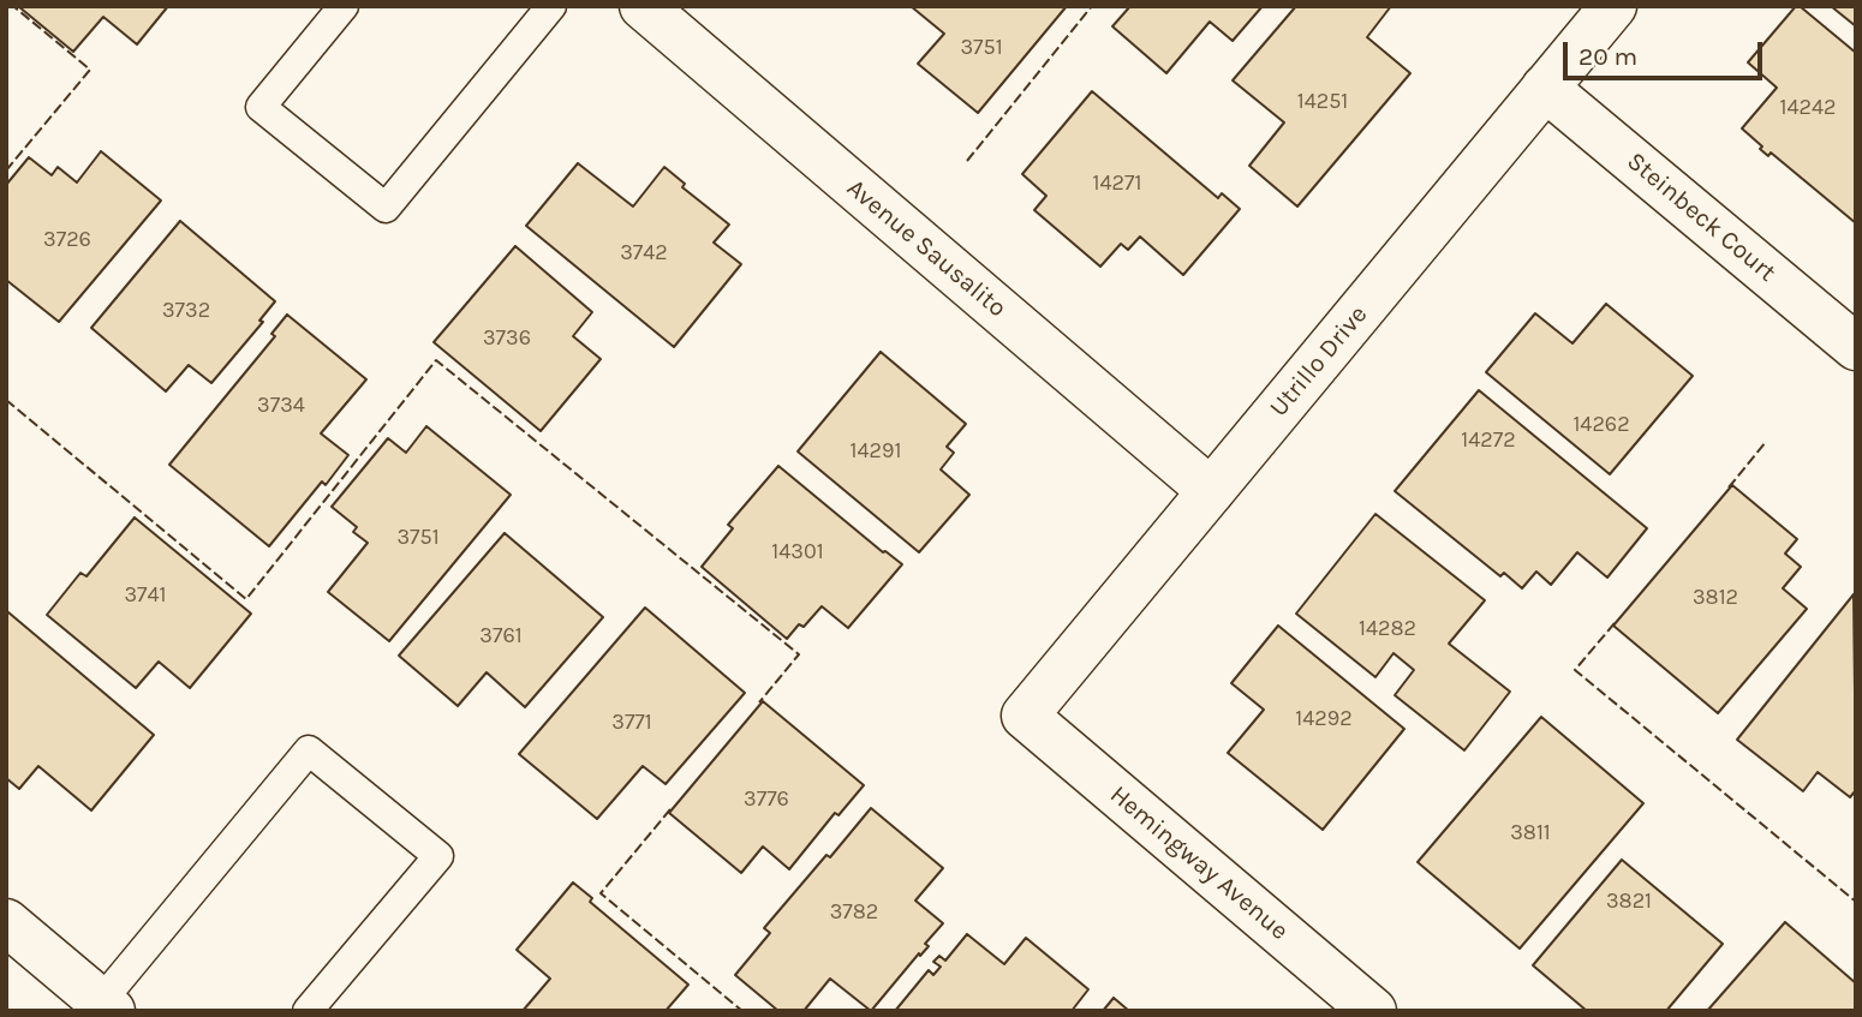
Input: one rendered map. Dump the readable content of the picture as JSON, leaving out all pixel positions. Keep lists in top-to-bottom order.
{
  "streets": {
    "street": [
      "Steinbeck Court",
      "Avenue Sausalito",
      "Utrillo Drive",
      "Hemingway Avenue"
    ]
  },
  "crossings": [
    ["Steinbeck Court", "Utrillo Drive"],
    ["Avenue Sausalito", "Utrillo Drive"],
    ["Utrillo Drive", "Hemingway Avenue"]
  ],
  "house_numbers": [
    "3751",
    "14251",
    "14242",
    "14271",
    "3726",
    "3742",
    "3732",
    "3736",
    "3734",
    "14262",
    "14272",
    "14291",
    "3751",
    "14301",
    "3741",
    "3812",
    "14282",
    "3761",
    "14292",
    "3771",
    "3776",
    "3811",
    "3821",
    "3782"
  ],
  "scale_bar": "20 m"
}
